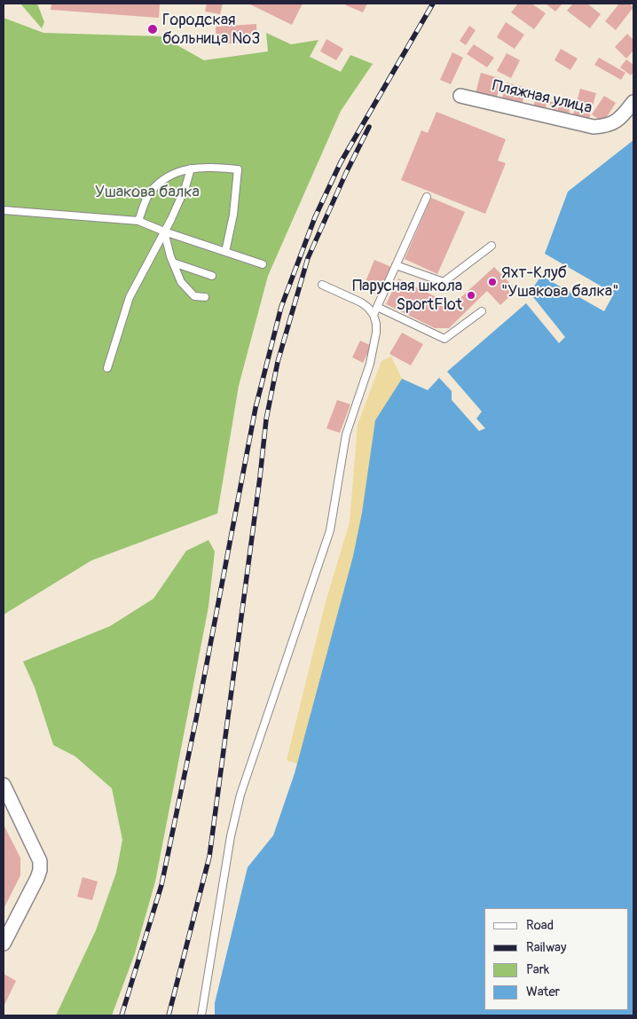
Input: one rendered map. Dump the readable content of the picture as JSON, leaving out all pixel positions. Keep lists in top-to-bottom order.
{
  "streets": {
    "street": ["Пляжная улица"]
  },
  "parks": ["Ушакова балка"],
  "places": ["Городская больница №3", "Яхт-Клуб \"Ушакова балка\"", "Парусная школа SportFlot"],
  "legend": [
    "Road",
    "Railway",
    "Park",
    "Water"
  ]
}
